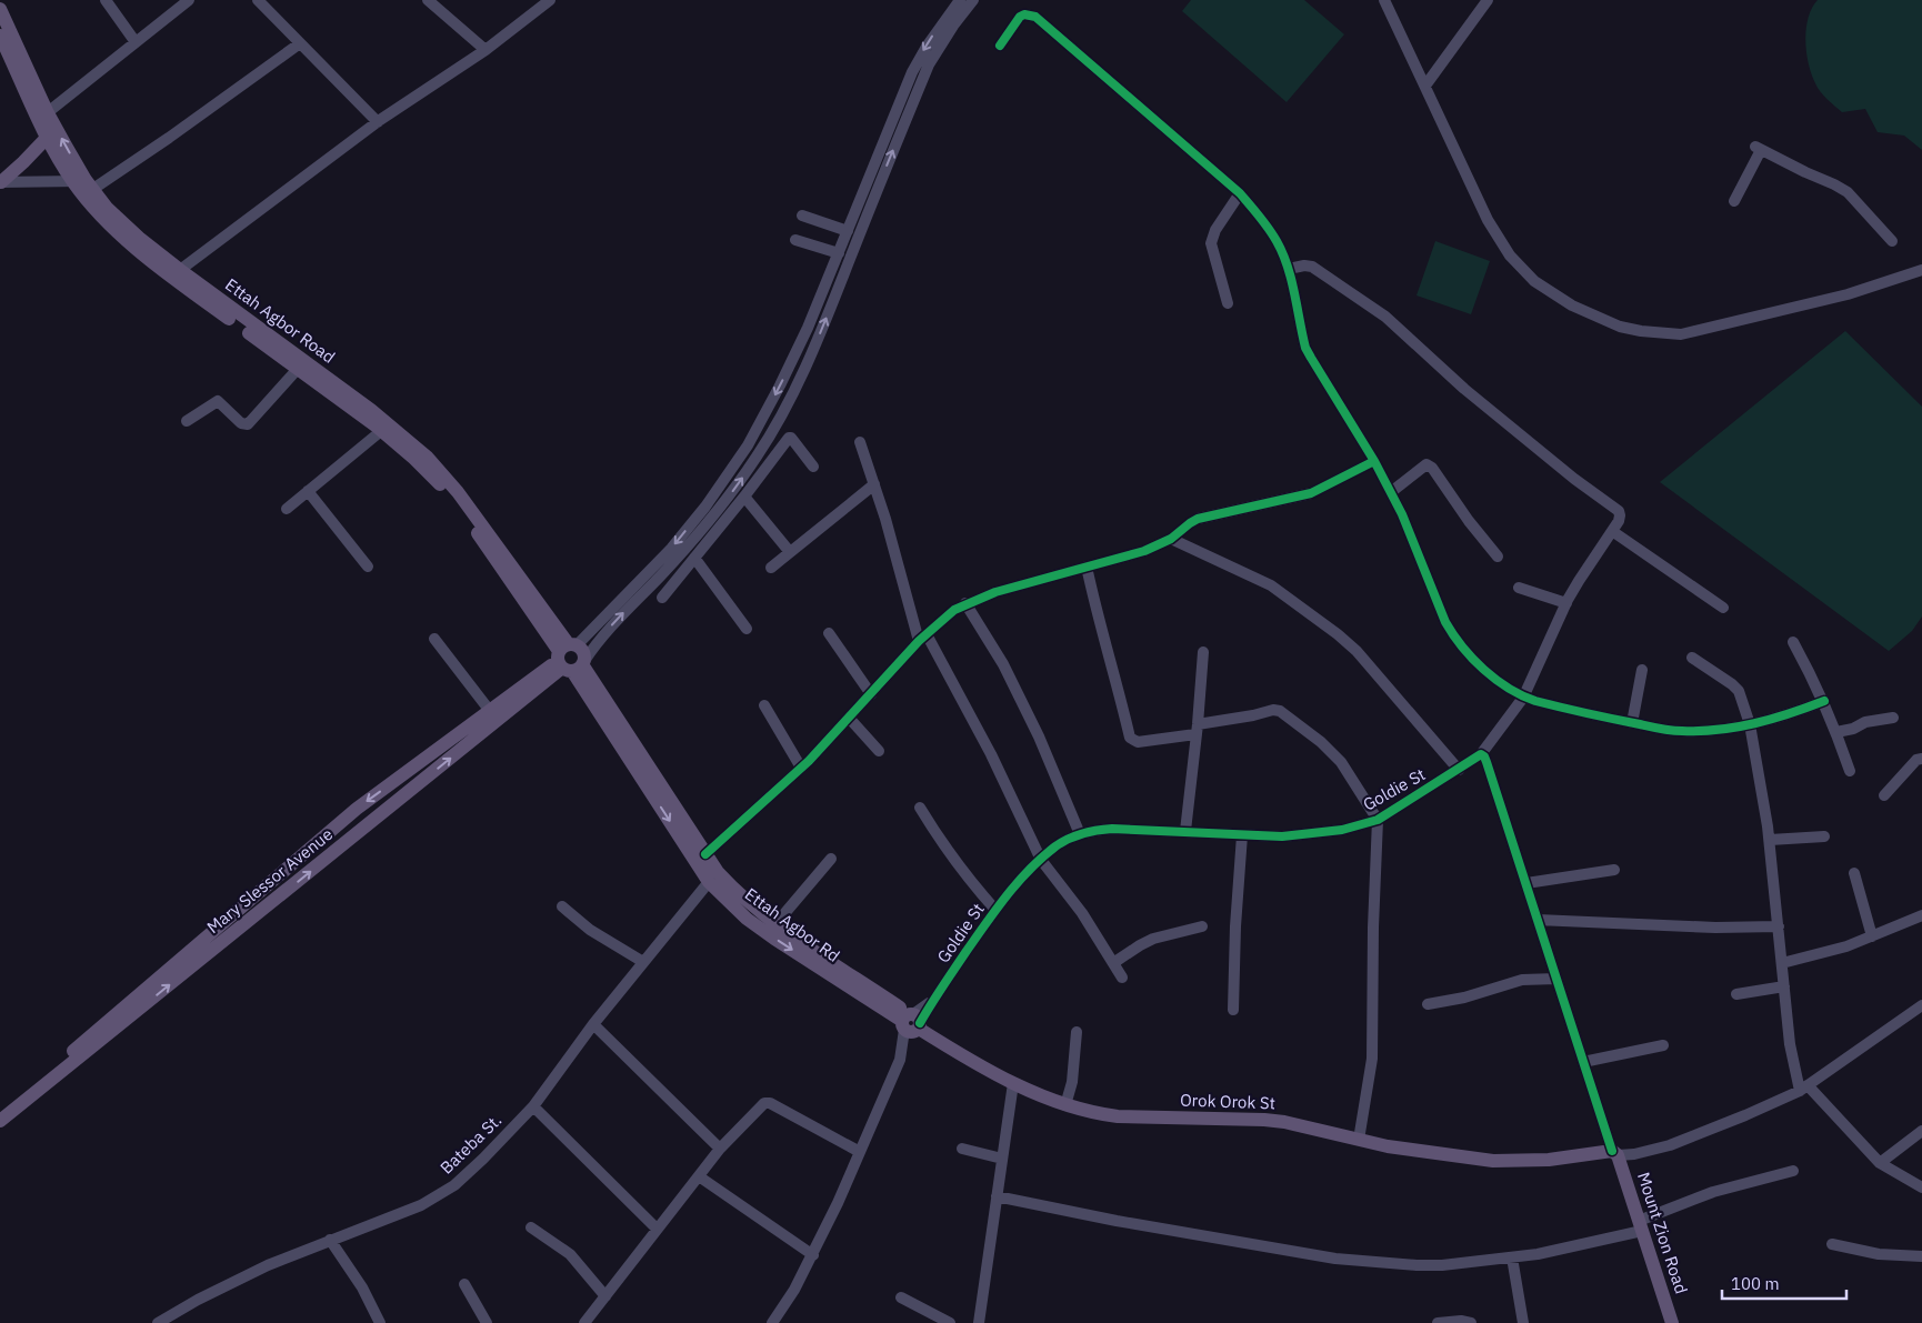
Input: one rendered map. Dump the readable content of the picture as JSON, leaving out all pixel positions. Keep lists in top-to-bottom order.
{
  "streets": {
    "main road": [
      "Ettah Agbor Road",
      "Mary Slessor Avenue",
      "Ettah Agbor Rd",
      "Orok Orok St",
      "Mount Zion Road"
    ],
    "street": ["Goldie St", "Bateba St."]
  },
  "crossings": [
    ["Ettah Agbor Road", "Mary Slessor Avenue"],
    ["Ettah Agbor Road", "Ettah Agbor Rd"],
    ["Goldie St", "Ettah Agbor Rd"],
    ["Goldie St", "Orok Orok St"],
    ["Mary Slessor Avenue", "Ettah Agbor Rd"],
    ["Ettah Agbor Rd", "Orok Orok St"],
    ["Ettah Agbor Rd", "Bateba St."],
    ["Orok Orok St", "Mount Zion Road"]
  ],
  "scale_bar": "100 m"
}
